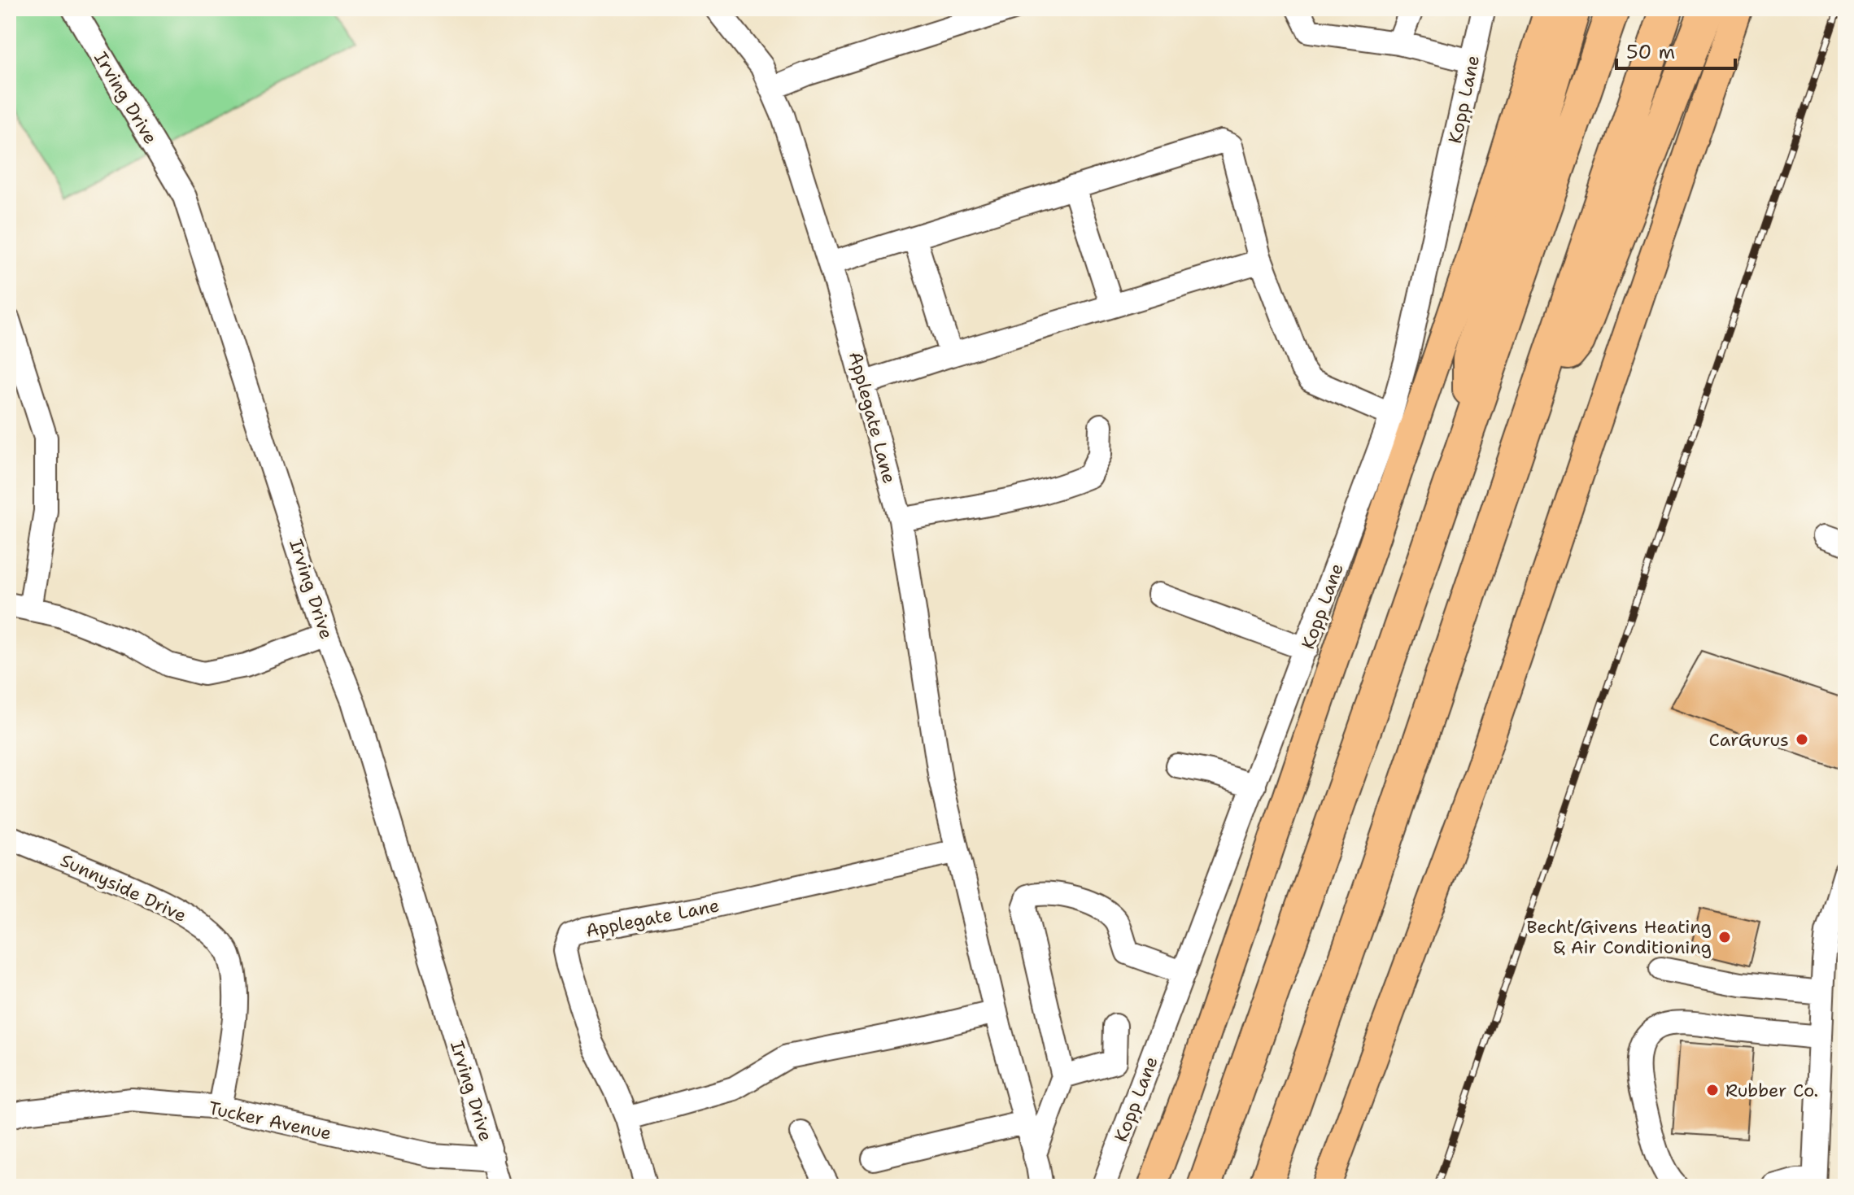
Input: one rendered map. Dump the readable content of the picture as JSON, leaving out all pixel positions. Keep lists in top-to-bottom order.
{
  "streets": {
    "street": [
      "Irving Drive",
      "Kopp Lane",
      "Applegate Lane",
      "Sunnyside Drive",
      "Tucker Avenue"
    ]
  },
  "crossings": [
    ["Irving Drive", "Tucker Avenue"],
    ["Sunnyside Drive", "Tucker Avenue"]
  ],
  "places": ["CarGurus", "Becht/Givens Heating & Air Conditioning", "Rubber Co."],
  "scale_bar": "50 m"
}
